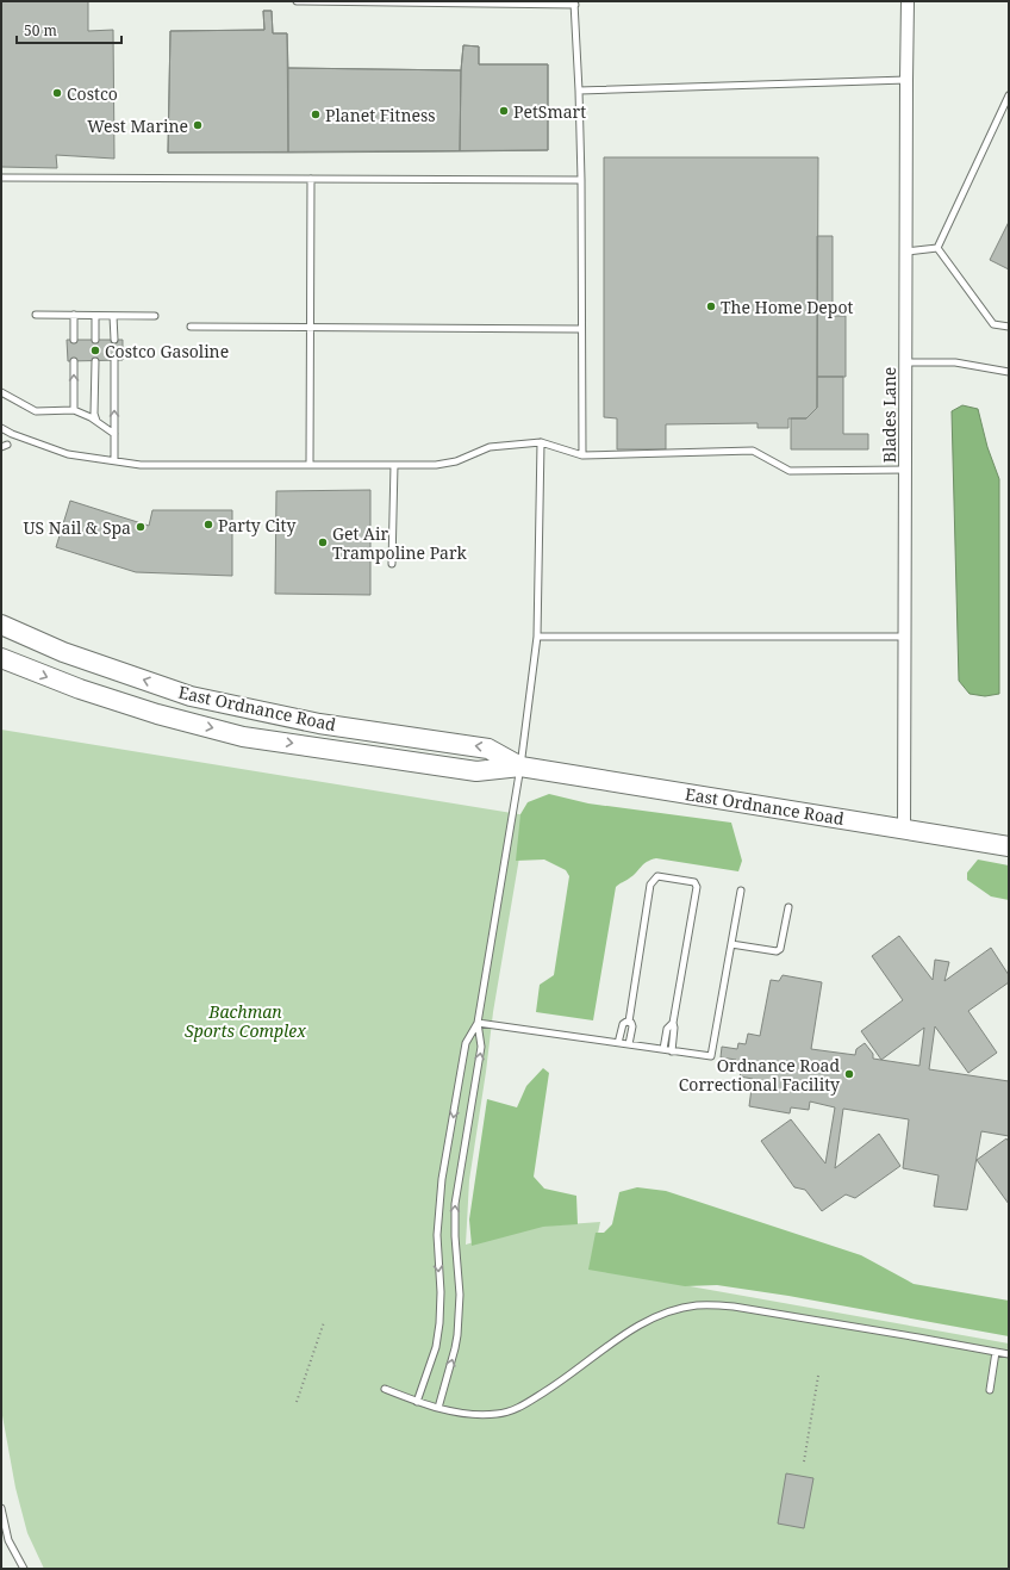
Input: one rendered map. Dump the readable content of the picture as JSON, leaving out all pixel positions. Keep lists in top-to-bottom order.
{
  "streets": {
    "main road": ["East Ordnance Road"],
    "street": ["Blades Lane"]
  },
  "crossings": [
    ["Blades Lane", "East Ordnance Road"]
  ],
  "parks": ["Bachman Sports Complex"],
  "places": [
    "Costco",
    "PetSmart",
    "Planet Fitness",
    "West Marine",
    "The Home Depot",
    "Costco Gasoline",
    "Party City",
    "US Nail & Spa",
    "Get Air Trampoline Park",
    "Ordnance Road Correctional Facility"
  ],
  "scale_bar": "50 m"
}
